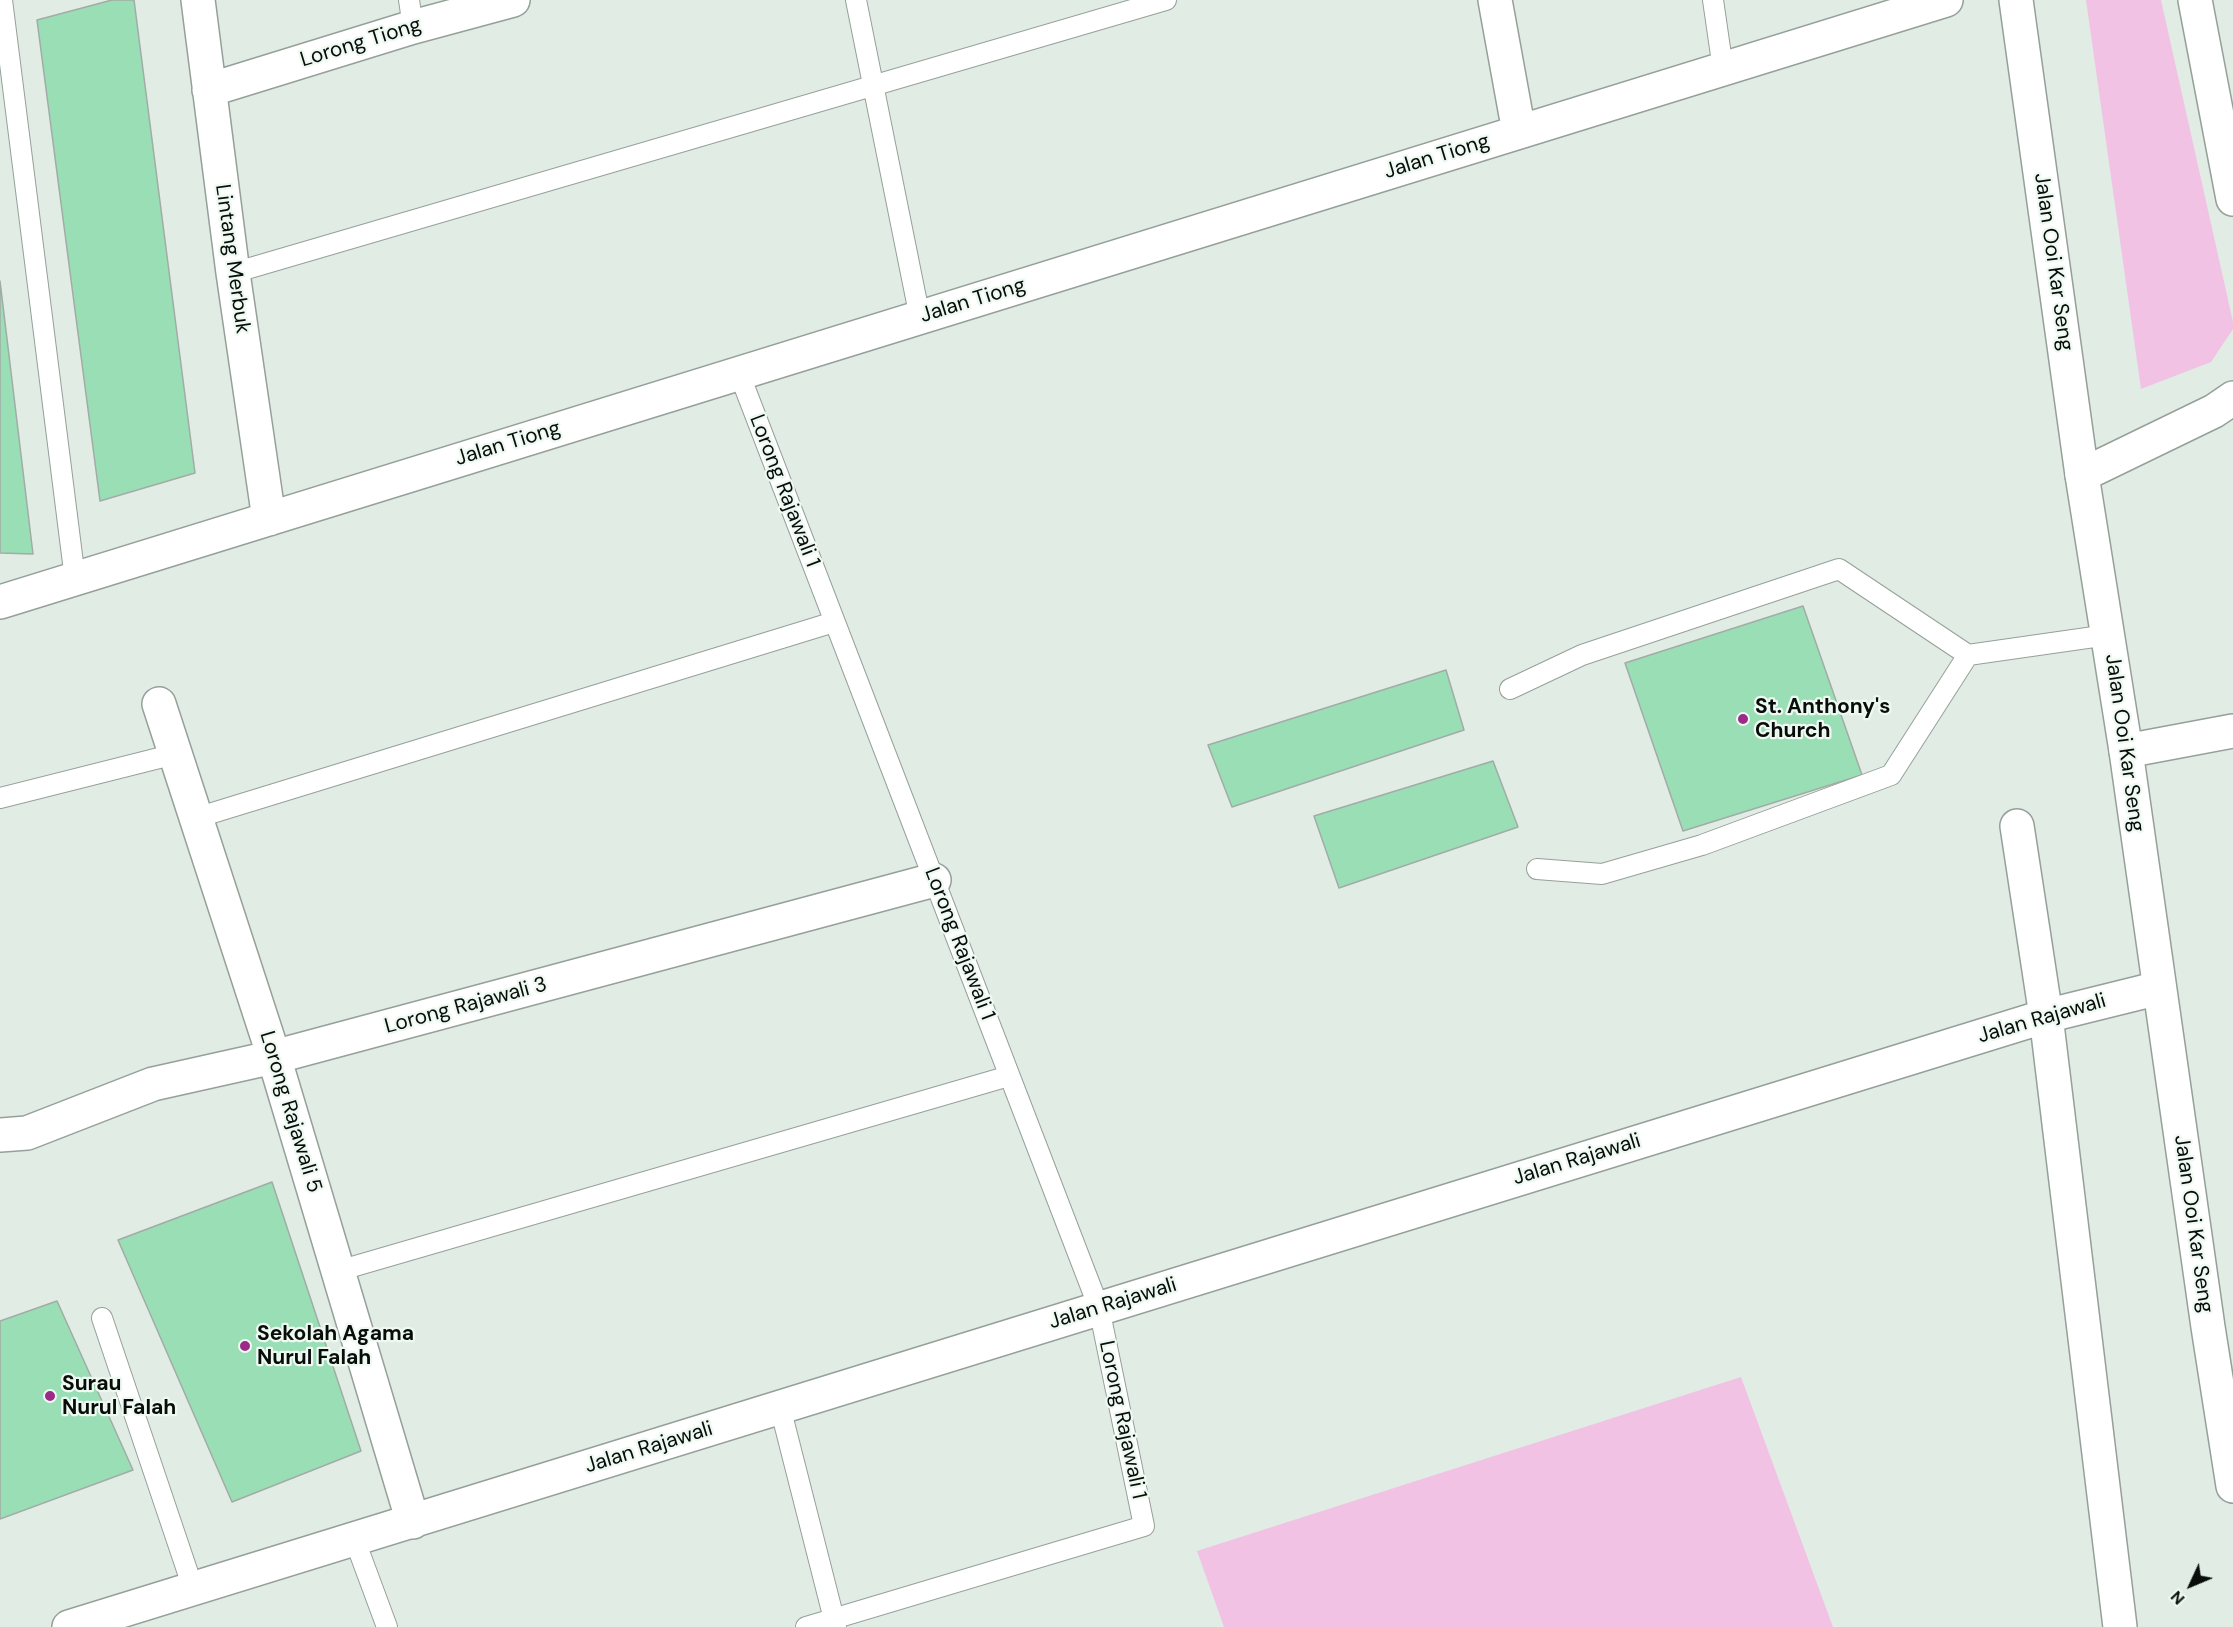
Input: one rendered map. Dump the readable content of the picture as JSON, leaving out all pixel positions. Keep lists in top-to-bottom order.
{
  "streets": {
    "street": [
      "Lorong Tiong",
      "Jalan Tiong",
      "Lintang Merbuk",
      "Jalan Ooi Kar Seng",
      "Lorong Rajawali 3",
      "Jalan Rajawali",
      "Lorong Rajawali 5"
    ],
    "lane": ["Lorong Rajawali 1"]
  },
  "crossings": [
    ["Lorong Tiong", "Lintang Merbuk"],
    ["Jalan Tiong", "Lintang Merbuk"],
    ["Jalan Tiong", "Lorong Rajawali 1"],
    ["Jalan Ooi Kar Seng", "Jalan Rajawali"],
    ["Lorong Rajawali 1", "Lorong Rajawali 3"],
    ["Lorong Rajawali 1", "Jalan Rajawali"],
    ["Lorong Rajawali 3", "Lorong Rajawali 5"],
    ["Jalan Rajawali", "Lorong Rajawali 5"]
  ],
  "places": ["St. Anthony's Church", "Sekolah Agama Nurul Falah", "Surau Nurul Falah"],
  "north": "bottom left"
}
